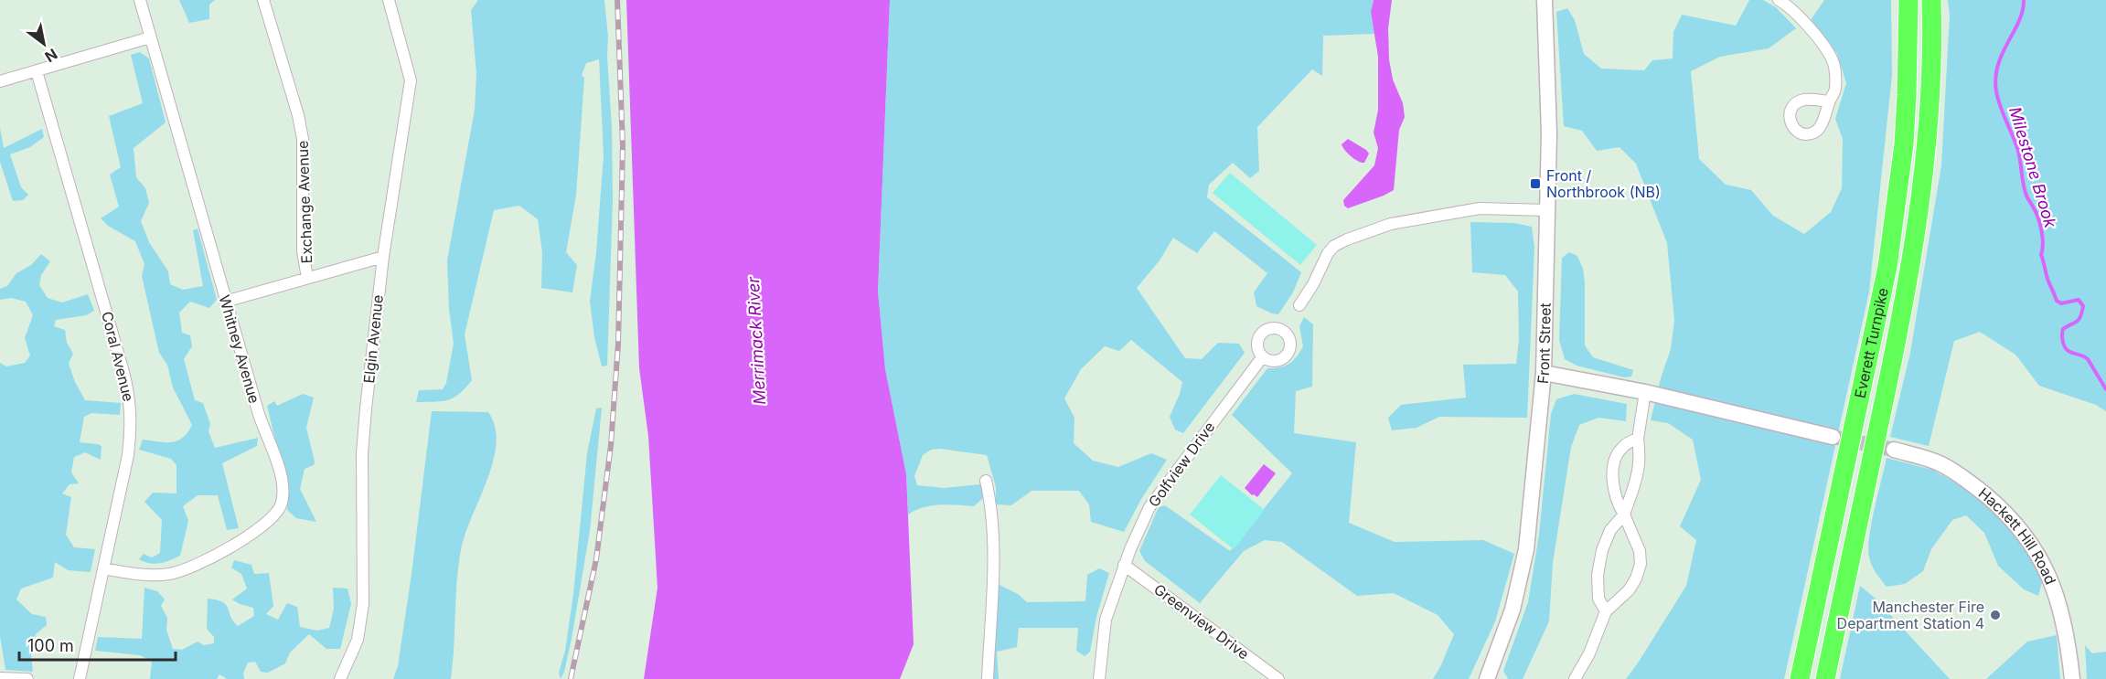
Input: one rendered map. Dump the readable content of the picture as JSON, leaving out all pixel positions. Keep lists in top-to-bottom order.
{
  "streets": {
    "highway": ["Everett Turnpike"],
    "main road": ["Front Street", "Hackett Hill Road"],
    "street": [
      "Exchange Avenue",
      "Elgin Avenue",
      "Whitney Avenue",
      "Coral Avenue",
      "Golfview Drive",
      "Greenview Drive"
    ]
  },
  "crossings": [
    ["Whitney Avenue", "Coral Avenue"],
    ["Golfview Drive", "Greenview Drive"]
  ],
  "water": ["Milestone Brook", "Merrimack River"],
  "places": {
    "transit": ["Front / Northbrook (NB)"],
    "other": ["Manchester Fire Department Station 4"]
  },
  "scale_bar": "100 m",
  "north": "bottom right"
}
